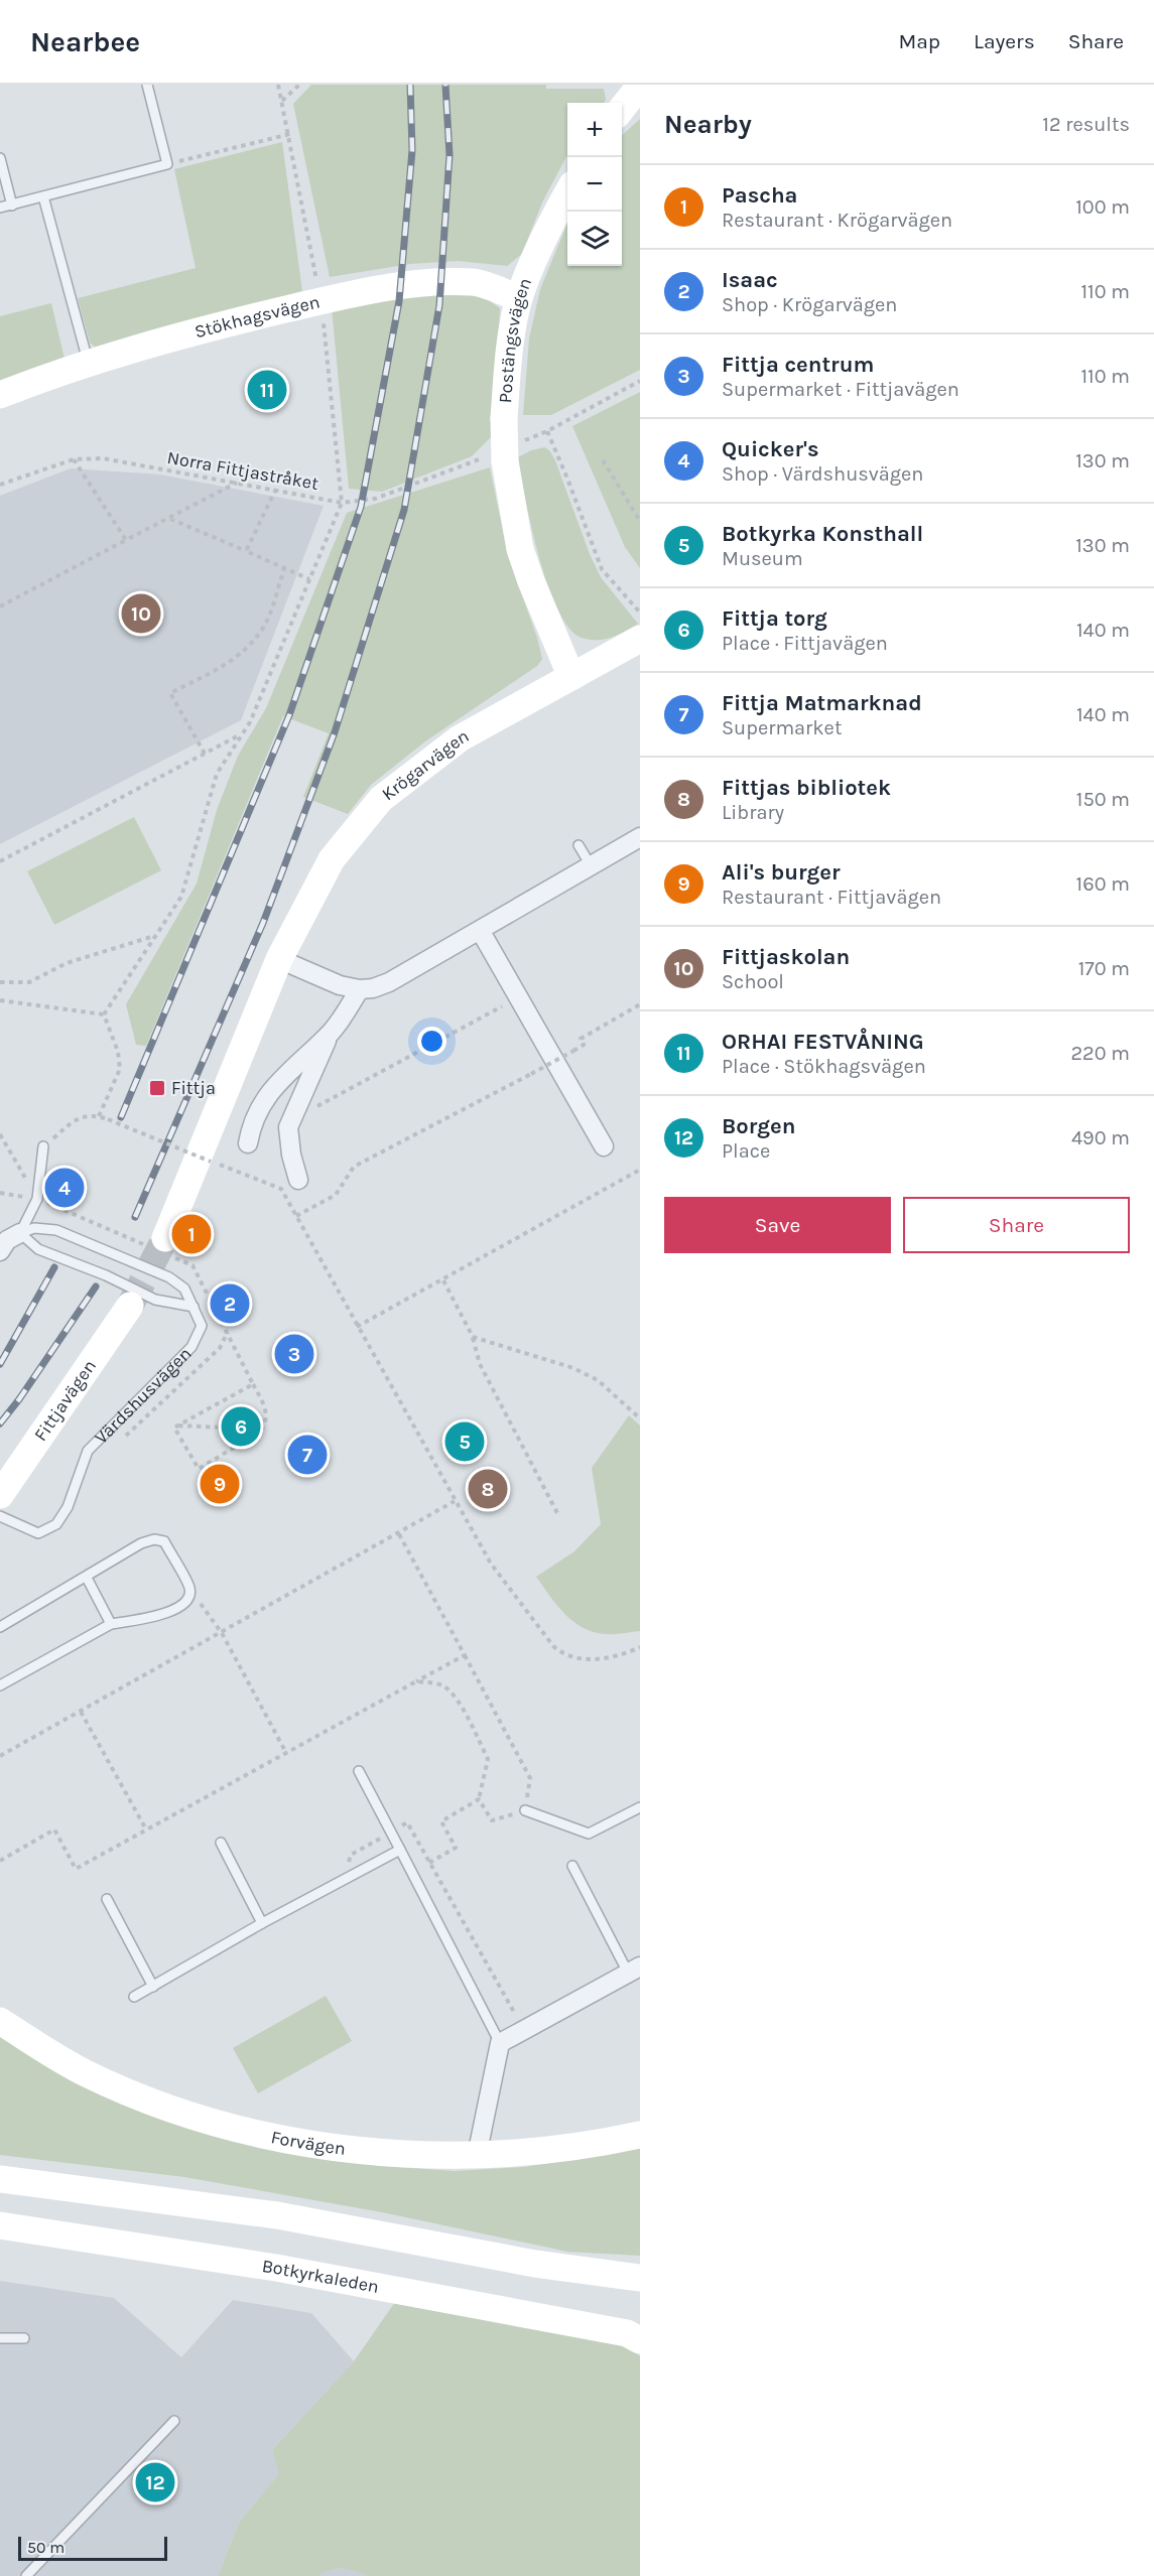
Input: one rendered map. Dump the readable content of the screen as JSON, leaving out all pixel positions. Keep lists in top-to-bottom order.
{
  "streets": {
    "street": [
      "Stökhagsvägen",
      "Postängsvägen",
      "Krögarvägen",
      "Fittjavägen",
      "Forvägen",
      "Botkyrkaleden"
    ],
    "lane": ["Värdshusvägen"],
    "path": ["Norra Fittjastråket"]
  },
  "crossings": [
    ["Stökhagsvägen", "Postängsvägen"],
    ["Postängsvägen", "Norra Fittjastråket"],
    ["Postängsvägen", "Krögarvägen"]
  ],
  "places": {
    "transit": ["Fittja"]
  },
  "scale_bar": "50 m",
  "page": {
    "header": "Nearbee",
    "nav": ["Map", "Layers", "Share"],
    "heading": ["Nearby", "12 results"],
    "map_buttons": ["+", "−"],
    "list": [
      {
        "mark": "1",
        "name": "Pascha",
        "note": "Restaurant · Krögarvägen",
        "value": "100 m"
      },
      {
        "mark": "2",
        "name": "Isaac",
        "note": "Shop · Krögarvägen",
        "value": "110 m"
      },
      {
        "mark": "3",
        "name": "Fittja centrum",
        "note": "Supermarket · Fittjavägen",
        "value": "110 m"
      },
      {
        "mark": "4",
        "name": "Quicker's",
        "note": "Shop · Värdshusvägen",
        "value": "130 m"
      },
      {
        "mark": "5",
        "name": "Botkyrka Konsthall",
        "note": "Museum",
        "value": "130 m"
      },
      {
        "mark": "6",
        "name": "Fittja torg",
        "note": "Place · Fittjavägen",
        "value": "140 m"
      },
      {
        "mark": "7",
        "name": "Fittja Matmarknad",
        "note": "Supermarket",
        "value": "140 m"
      },
      {
        "mark": "8",
        "name": "Fittjas bibliotek",
        "note": "Library",
        "value": "150 m"
      },
      {
        "mark": "9",
        "name": "Ali's burger",
        "note": "Restaurant · Fittjavägen",
        "value": "160 m"
      },
      {
        "mark": "10",
        "name": "Fittjaskolan",
        "note": "School",
        "value": "170 m"
      },
      {
        "mark": "11",
        "name": "ORHAI FESTVÅNING",
        "note": "Place · Stökhagsvägen",
        "value": "220 m"
      },
      {
        "mark": "12",
        "name": "Borgen",
        "note": "Place",
        "value": "490 m"
      }
    ],
    "pins": [
      "11",
      "10",
      "4",
      "1",
      "2",
      "3",
      "6",
      "5",
      "7",
      "9",
      "8",
      "12"
    ],
    "buttons": ["Save", "Share"],
    "scale": "50 m"
  }
}
